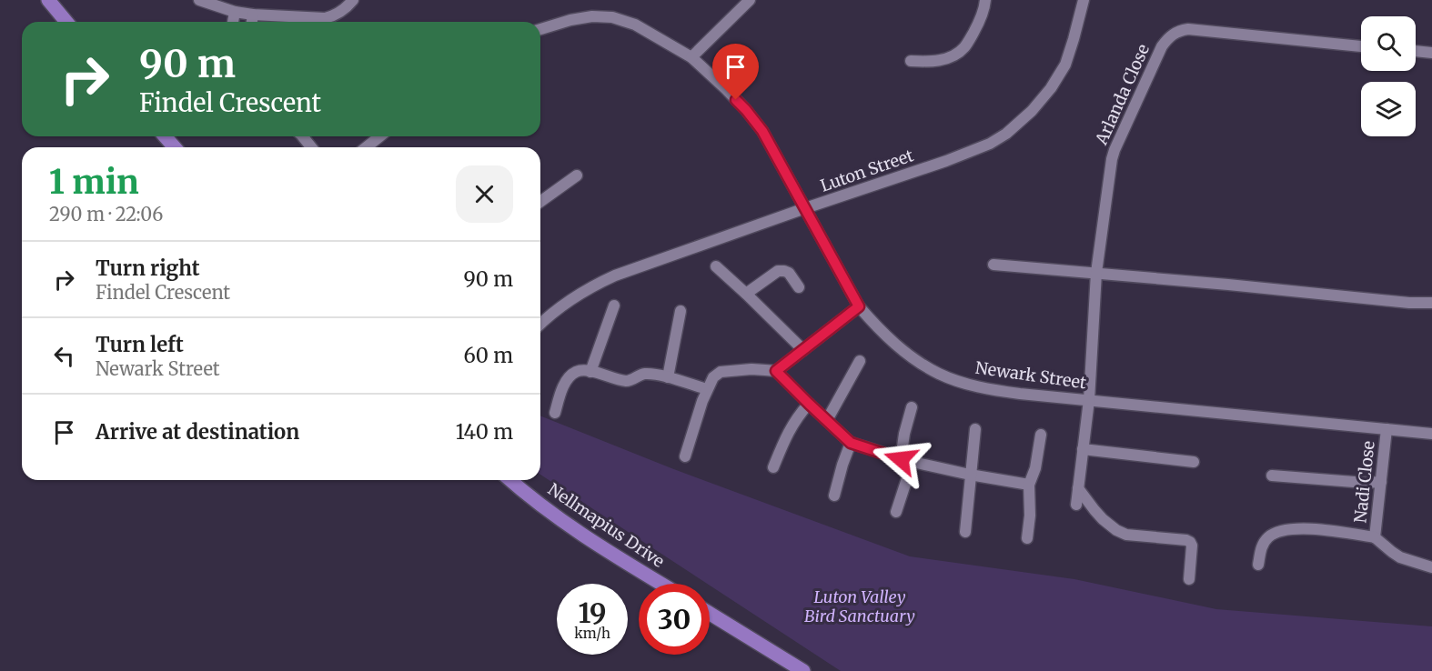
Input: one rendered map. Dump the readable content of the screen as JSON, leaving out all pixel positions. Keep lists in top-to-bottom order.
{
  "streets": {
    "main road": ["Nellmapius Drive"],
    "street": [
      "Arlanda Close",
      "Luton Street",
      "Newark Street",
      "Nadi Close"
    ]
  },
  "crossings": [
    ["Arlanda Close", "Newark Street"],
    ["Luton Street", "Newark Street"],
    ["Newark Street", "Nadi Close"]
  ],
  "parks": ["Luton Valley Bird Sanctuary"],
  "page": {
    "turn": ["90 m", "Findel Crescent"],
    "heading": ["1 min", "290 m · 22:06"],
    "list": [
      {
        "name": "Turn right",
        "note": "Findel Crescent",
        "value": "90 m"
      },
      {
        "name": "Turn left",
        "note": "Newark Street",
        "value": "60 m"
      },
      {
        "name": "Arrive at destination",
        "value": "140 m"
      }
    ],
    "speed": "19 km/h",
    "limit": "30"
  }
}
